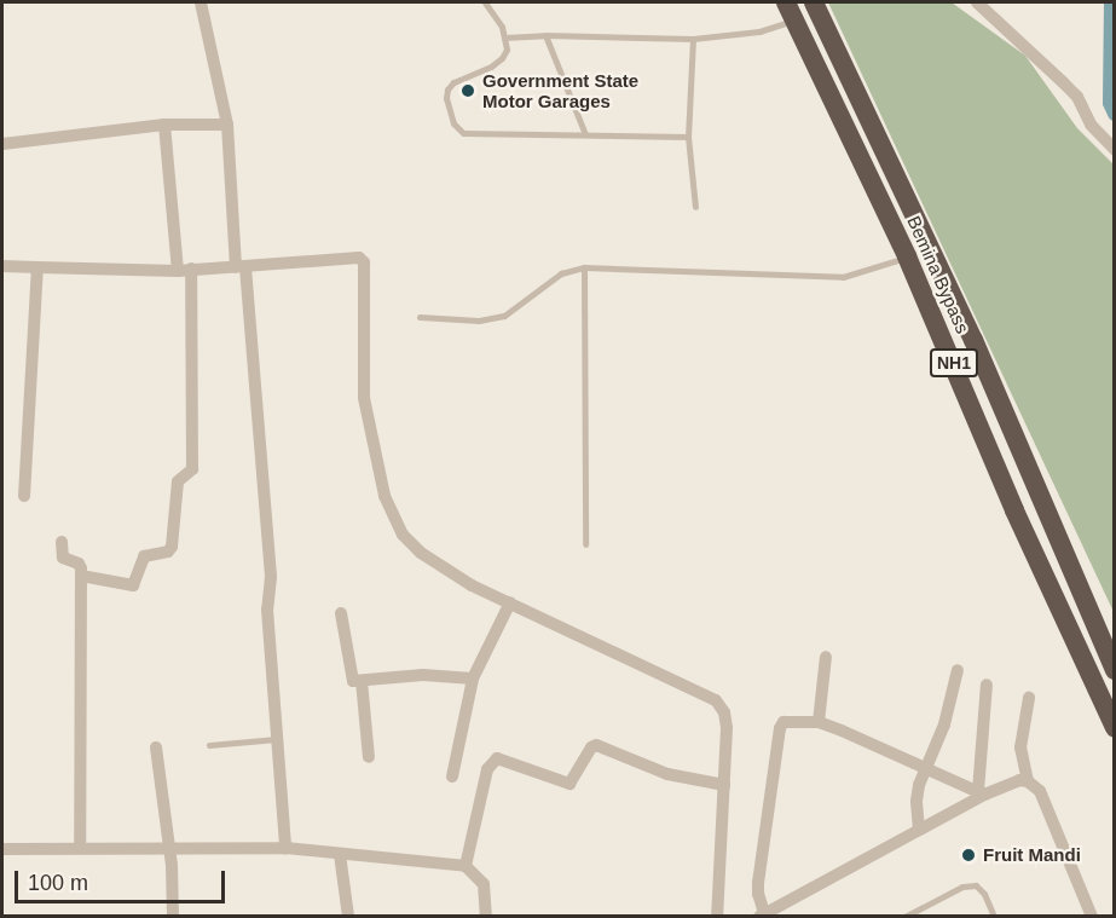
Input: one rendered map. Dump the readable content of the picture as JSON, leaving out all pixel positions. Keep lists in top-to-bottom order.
{
  "streets": {
    "highway": ["Bemina Bypass", "NH1"]
  },
  "places": ["Government State Motor Garages", "Fruit Mandi"],
  "scale_bar": "100 m"
}
